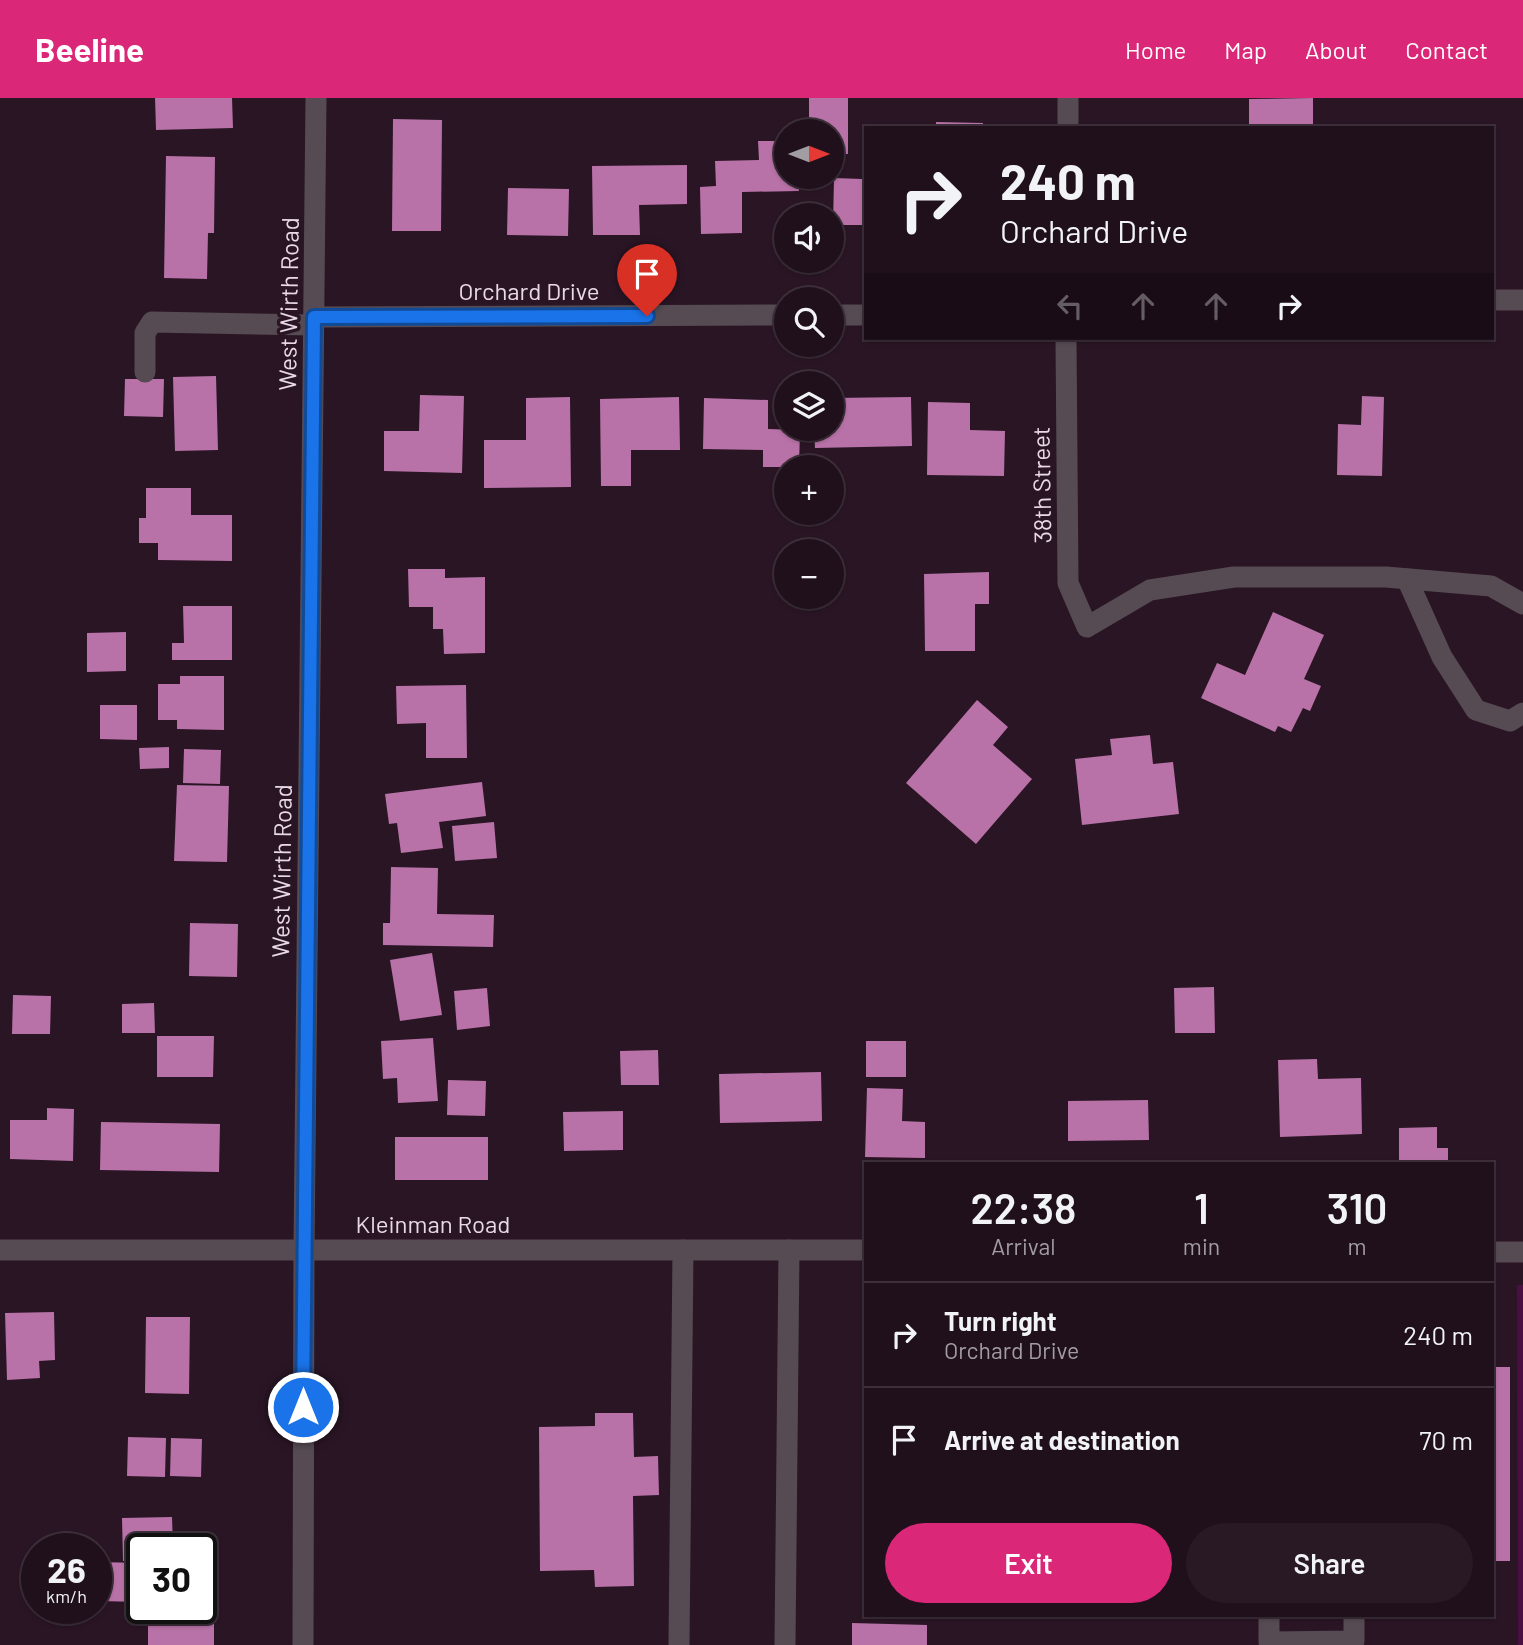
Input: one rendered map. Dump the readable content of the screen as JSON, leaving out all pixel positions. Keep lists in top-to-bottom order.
{
  "streets": {
    "street": [
      "Orchard Drive",
      "West Wirth Road",
      "38th Street",
      "Kleinman Road"
    ]
  },
  "crossings": [
    ["Orchard Drive", "West Wirth Road"],
    ["West Wirth Road", "Kleinman Road"]
  ],
  "north": "right",
  "page": {
    "header": "Beeline",
    "nav": [
      "Home",
      "Map",
      "About",
      "Contact"
    ],
    "map_buttons": ["+", "−"],
    "turn": ["240 m", "Orchard Drive"],
    "eta": [
      "22:38",
      "Arrival",
      "1",
      "min",
      "310",
      "m"
    ],
    "list": [
      {
        "name": "Turn right",
        "note": "Orchard Drive",
        "value": "240 m"
      },
      {
        "name": "Arrive at destination",
        "value": "70 m"
      }
    ],
    "buttons": ["Exit", "Share"],
    "speed": "26 km/h",
    "limit": "30"
  }
}
